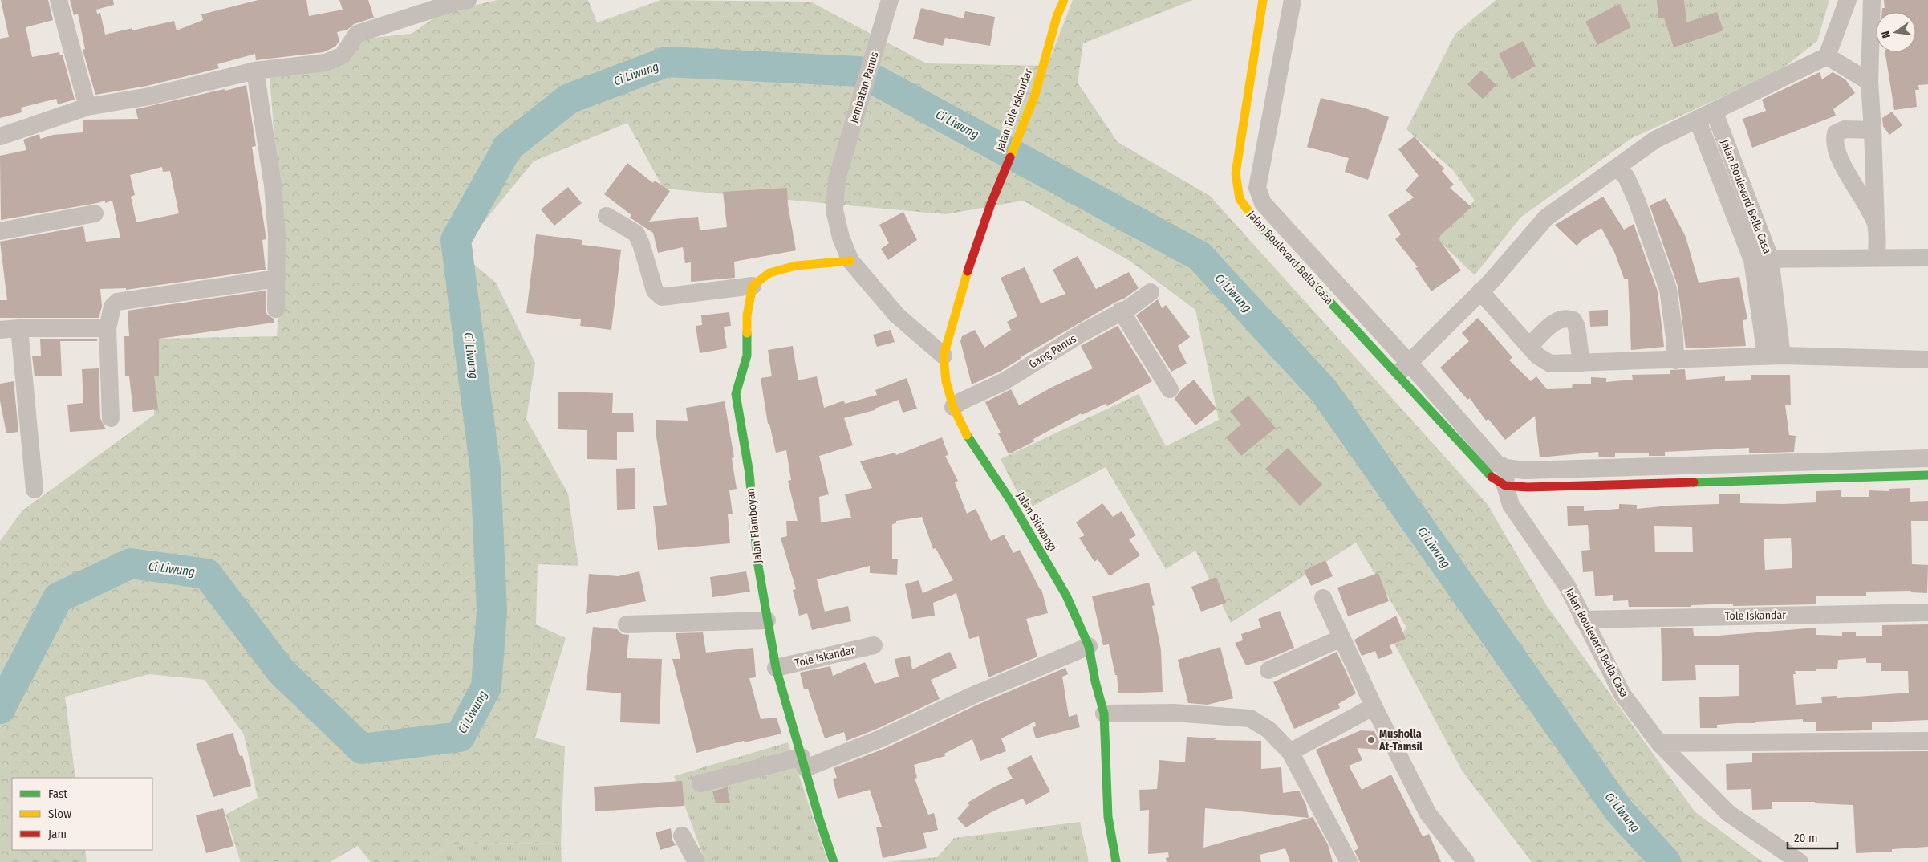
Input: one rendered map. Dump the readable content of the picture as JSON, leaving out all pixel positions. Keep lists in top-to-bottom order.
{
  "streets": {
    "street": [
      "Jembatan Panus",
      "Jalan Tole Iskandar",
      "Jalan Boulevard Bella Casa",
      "Gang Panus",
      "Jalan Siliwangi",
      "Jalan Flamboyan",
      "Tole Iskandar"
    ]
  },
  "crossings": [
    ["Jembatan Panus", "Jalan Siliwangi"],
    ["Jalan Tole Iskandar", "Jalan Siliwangi"],
    ["Jalan Boulevard Bella Casa", "Tole Iskandar"],
    ["Gang Panus", "Jalan Siliwangi"],
    ["Jalan Flamboyan", "Tole Iskandar"]
  ],
  "water": ["Ci Liwung"],
  "places": ["Musholla At-Tamsil"],
  "legend": ["Fast", "Slow", "Jam"],
  "scale_bar": "20 m",
  "north": "left"
}
